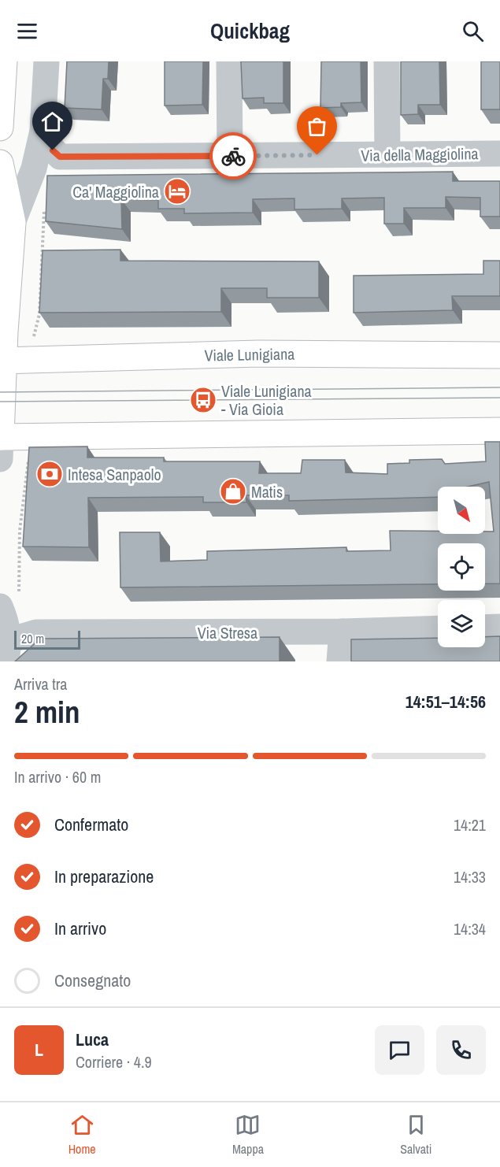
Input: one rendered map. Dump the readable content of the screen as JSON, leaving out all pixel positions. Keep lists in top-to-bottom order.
{
  "streets": {
    "main road": ["Viale Lunigiana"],
    "street": ["Via della Maggiolina", "Via Stresa"]
  },
  "places": {
    "hotel": ["Ca' Maggiolina"],
    "bus stop": ["Viale Lunigiana - Via Gioia"],
    "bank": ["Intesa Sanpaolo"],
    "shop": ["Matis"]
  },
  "scale_bar": "20 m",
  "north": "bottom right",
  "page": {
    "header": "Quickbag",
    "scale": "20 m",
    "heading": ["2 min", "Arriva tra", "14:51–14:56"],
    "panel": ["Luca", "Corriere · 4.9"],
    "bar": "In arrivo · 60 m",
    "list": [
      ["Confermato", "14:21"],
      ["In preparazione", "14:33"],
      ["In arrivo", "14:34"],
      "Consegnato"
    ],
    "round": "L",
    "tabs": ["Home", "Mappa", "Salvati"]
  }
}
